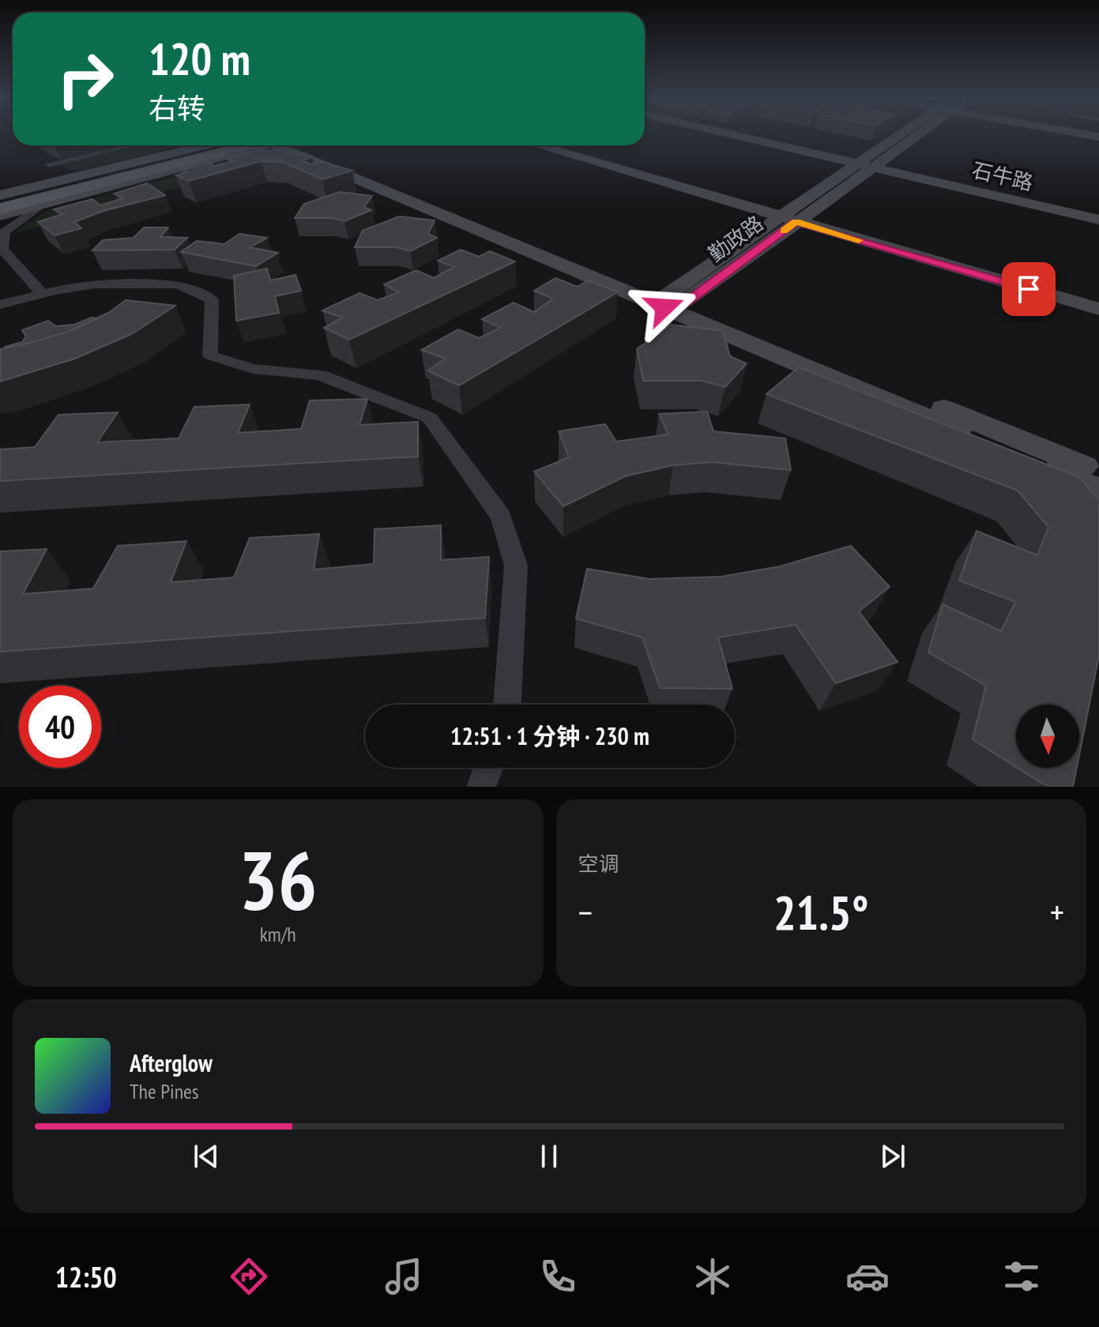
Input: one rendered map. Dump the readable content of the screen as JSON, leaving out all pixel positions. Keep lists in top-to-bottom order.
{
  "streets": {
    "street": ["石牛路", "勤政路"]
  },
  "crossings": [
    ["石牛路", "勤政路"]
  ],
  "north": "bottom",
  "page": {
    "turn": ["120 m", "右转"],
    "limit": "40",
    "trip": "12:51 · 1 分钟 · 230 m",
    "tile": [
      ["36", "km/h"],
      "空调"
    ],
    "heat": ["−", "21.5°", "+"],
    "song": ["Afterglow", "The Pines"],
    "tabs": "12:50"
  }
}
